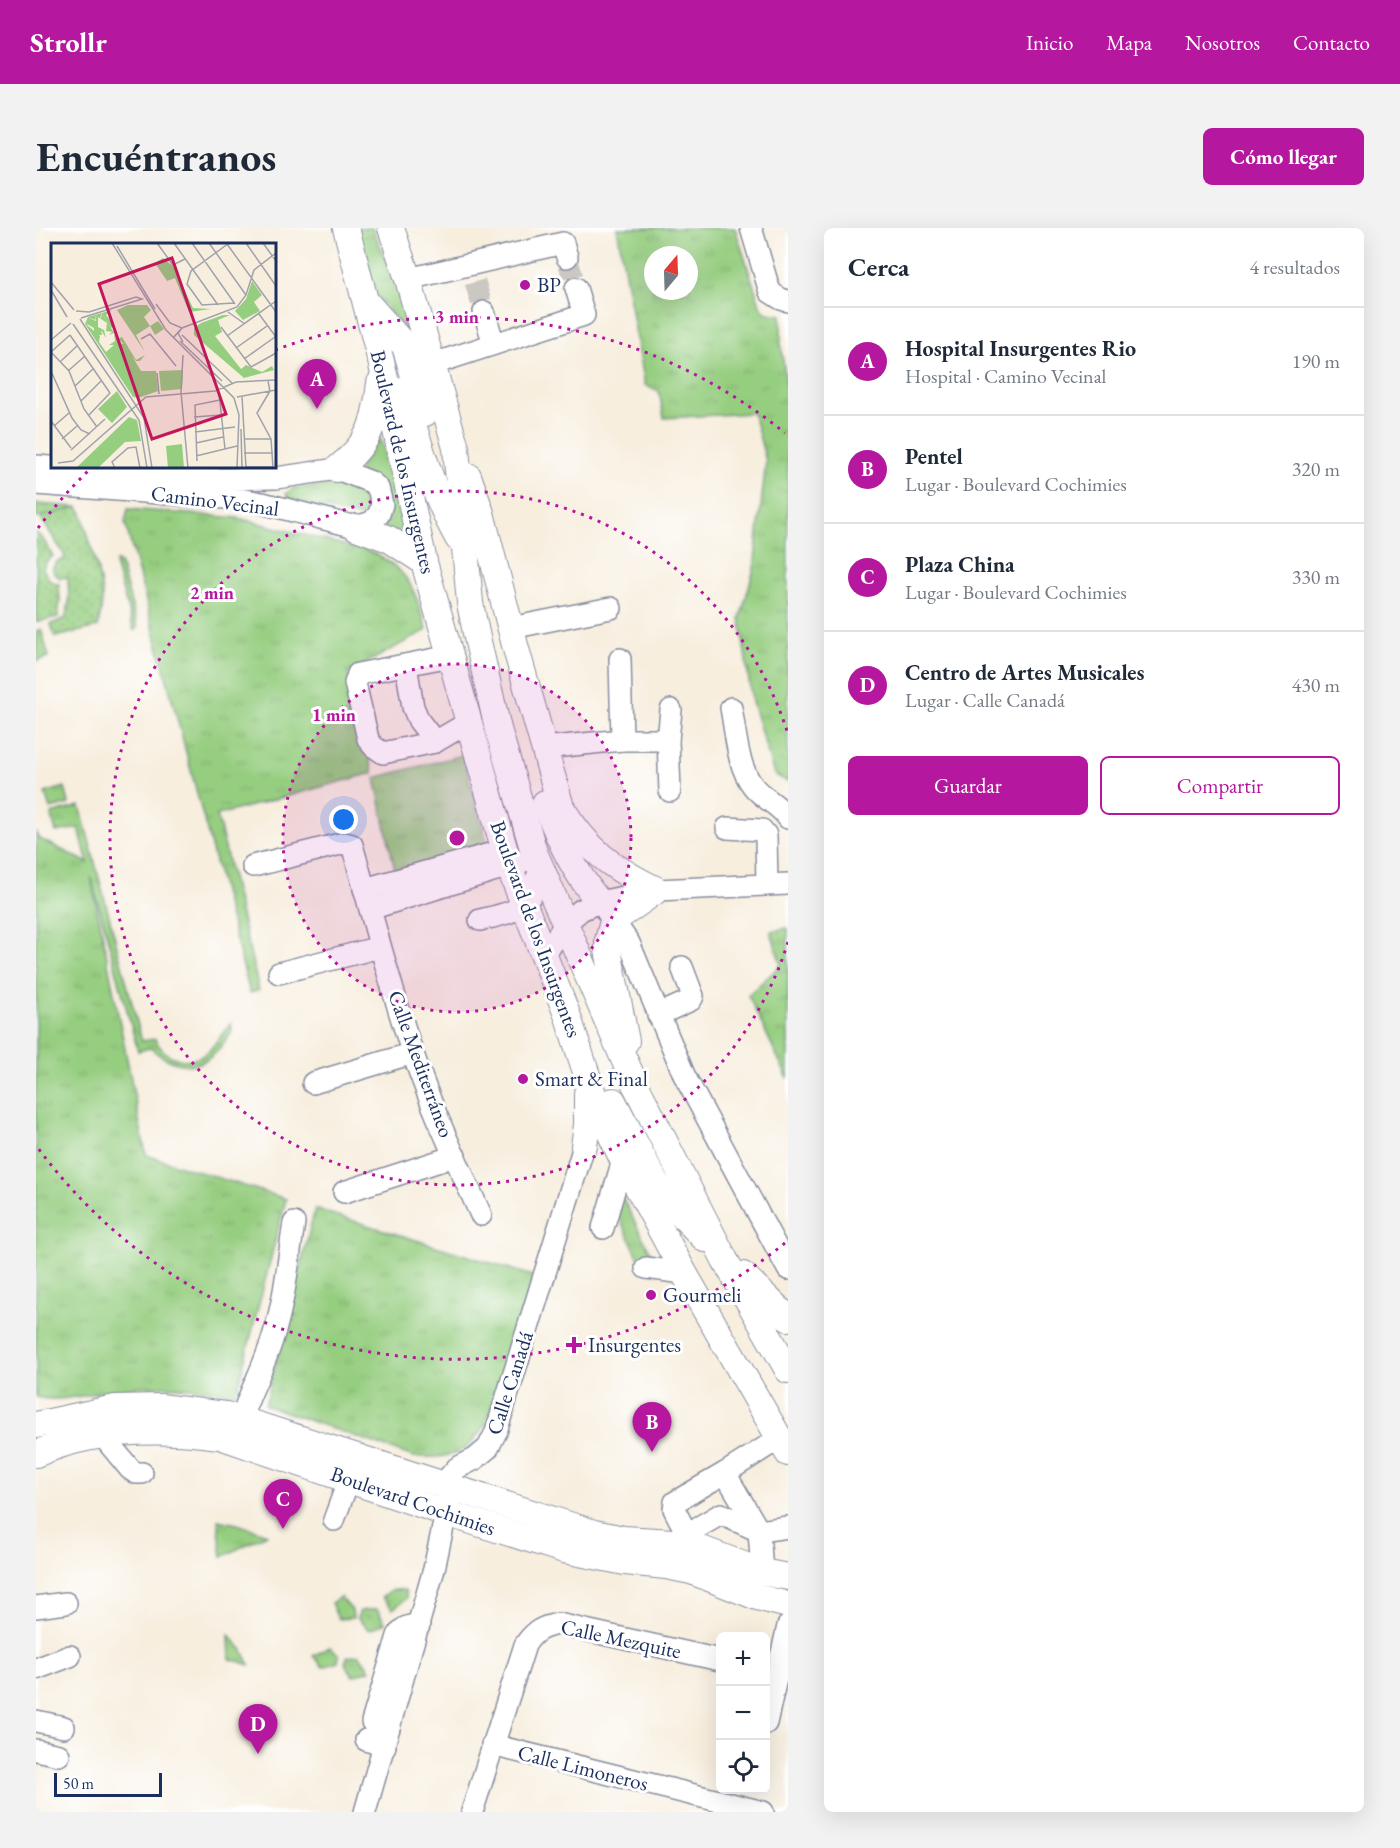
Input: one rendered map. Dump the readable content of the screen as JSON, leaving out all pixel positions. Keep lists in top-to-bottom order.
{
  "streets": {
    "main road": ["Boulevard de los Insurgentes", "Boulevard Cochimies"],
    "street": [
      "Camino Vecinal",
      "Calle Mediterráneo",
      "Calle Canadá",
      "Calle Mezquite",
      "Calle Limoneros"
    ]
  },
  "crossings": [
    ["Calle Canadá", "Boulevard Cochimies"],
    ["Calle Mezquite", "Calle Limoneros"]
  ],
  "places": {
    "other": ["BP", "Smart & Final", "Gourmeli"],
    "health": ["Insurgentes"]
  },
  "scale_bar": "50 m",
  "north": "top",
  "page": {
    "header": "Strollr",
    "nav": [
      "Inicio",
      "Mapa",
      "Nosotros",
      "Contacto"
    ],
    "buttons": [
      "Cómo llegar",
      ["Guardar", "Compartir"]
    ],
    "title": "Encuéntranos",
    "heading": ["Cerca", "4 resultados"],
    "list": [
      {
        "mark": "A",
        "name": "Hospital Insurgentes Rio",
        "note": "Hospital · Camino Vecinal",
        "value": "190 m"
      },
      {
        "mark": "B",
        "name": "Pentel",
        "note": "Lugar · Boulevard Cochimies",
        "value": "320 m"
      },
      {
        "mark": "C",
        "name": "Plaza China",
        "note": "Lugar · Boulevard Cochimies",
        "value": "330 m"
      },
      {
        "mark": "D",
        "name": "Centro de Artes Musicales",
        "note": "Lugar · Calle Canadá",
        "value": "430 m"
      }
    ],
    "pins": [
      "A",
      "B",
      "C",
      "D"
    ],
    "map_buttons": ["+", "−"],
    "scale": "50 m"
  },
  "rings": ["3 min", "2 min", "1 min"]
}
